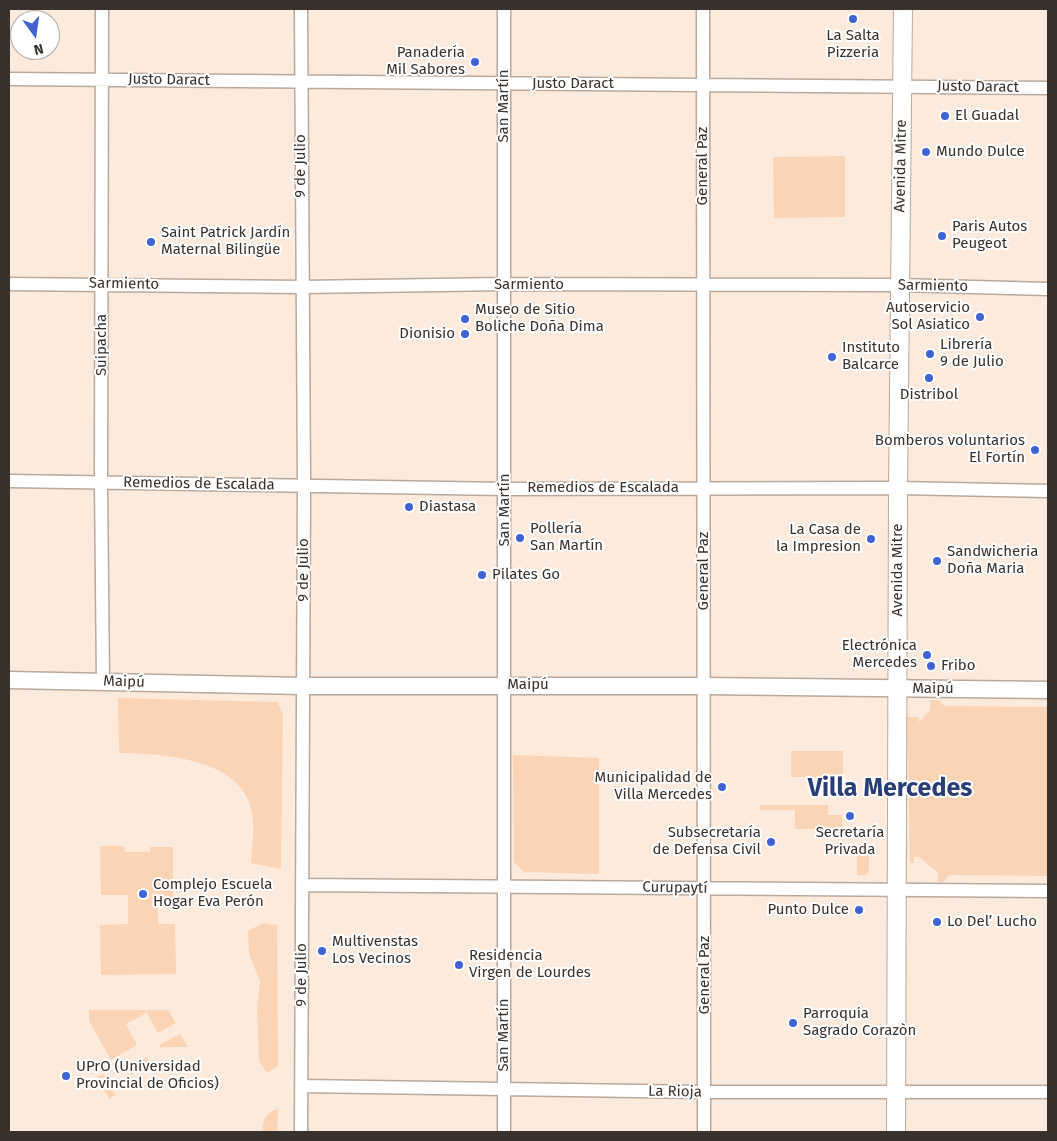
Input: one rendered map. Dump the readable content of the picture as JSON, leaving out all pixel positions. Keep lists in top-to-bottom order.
{
  "streets": {
    "main road": ["Avenida Mitre"],
    "street": [
      "Justo Daract",
      "San Martín",
      "9 de Julio",
      "General Paz",
      "Sarmiento",
      "Suipacha",
      "Remedios de Escalada",
      "Maipú",
      "Curupaytí",
      "La Rioja"
    ]
  },
  "crossings": [
    ["Justo Daract", "San Martín"],
    ["Justo Daract", "9 de Julio"],
    ["Justo Daract", "General Paz"],
    ["Justo Daract", "Avenida Mitre"],
    ["Justo Daract", "Suipacha"],
    ["San Martín", "Sarmiento"],
    ["San Martín", "Remedios de Escalada"],
    ["San Martín", "Maipú"],
    ["San Martín", "Curupaytí"],
    ["San Martín", "La Rioja"],
    ["9 de Julio", "Sarmiento"],
    ["9 de Julio", "Remedios de Escalada"],
    ["9 de Julio", "Maipú"],
    ["9 de Julio", "Curupaytí"],
    ["9 de Julio", "La Rioja"],
    ["General Paz", "Sarmiento"],
    ["General Paz", "Remedios de Escalada"],
    ["General Paz", "Maipú"],
    ["General Paz", "Curupaytí"],
    ["General Paz", "La Rioja"],
    ["Avenida Mitre", "Sarmiento"],
    ["Avenida Mitre", "Remedios de Escalada"],
    ["Avenida Mitre", "Maipú"],
    ["Avenida Mitre", "Curupaytí"],
    ["Avenida Mitre", "La Rioja"],
    ["Sarmiento", "Suipacha"],
    ["Suipacha", "Remedios de Escalada"],
    ["Suipacha", "Maipú"]
  ],
  "districts": ["Villa Mercedes"],
  "places": [
    "La Salta Pizzeria",
    "Panadería Mil Sabores",
    "El Guadal",
    "Mundo Dulce",
    "Paris Autos Peugeot",
    "Saint Patrick Jardín Maternal Bilingüe",
    "Autoservicio Sol Asiatico",
    "Museo de Sitio Boliche Doña Dima",
    "Dionisio",
    "Librería 9 de Julio",
    "Instituto Balcarce",
    "Distribol",
    "Bomberos voluntarios El Fortín",
    "Diastasa",
    "Pollería San Martín",
    "La Casa de la Impresion",
    "Sandwicheria Doña Maria",
    "Pilates Go",
    "Electrónica Mercedes",
    "Fribo",
    "Municipalidad de Villa Mercedes",
    "Secretaría Privada",
    "Subsecretaría de Defensa Civil",
    "Complejo Escuela Hogar Eva Perón",
    "Punto Dulce",
    "Lo Del’ Lucho",
    "Multivenstas Los Vecinos",
    "Residencia Virgen de Lourdes",
    "Parroquia Sagrado Corazòn",
    "UPrO (Universidad Provincial de Oficios)"
  ],
  "north": "bottom"
}
